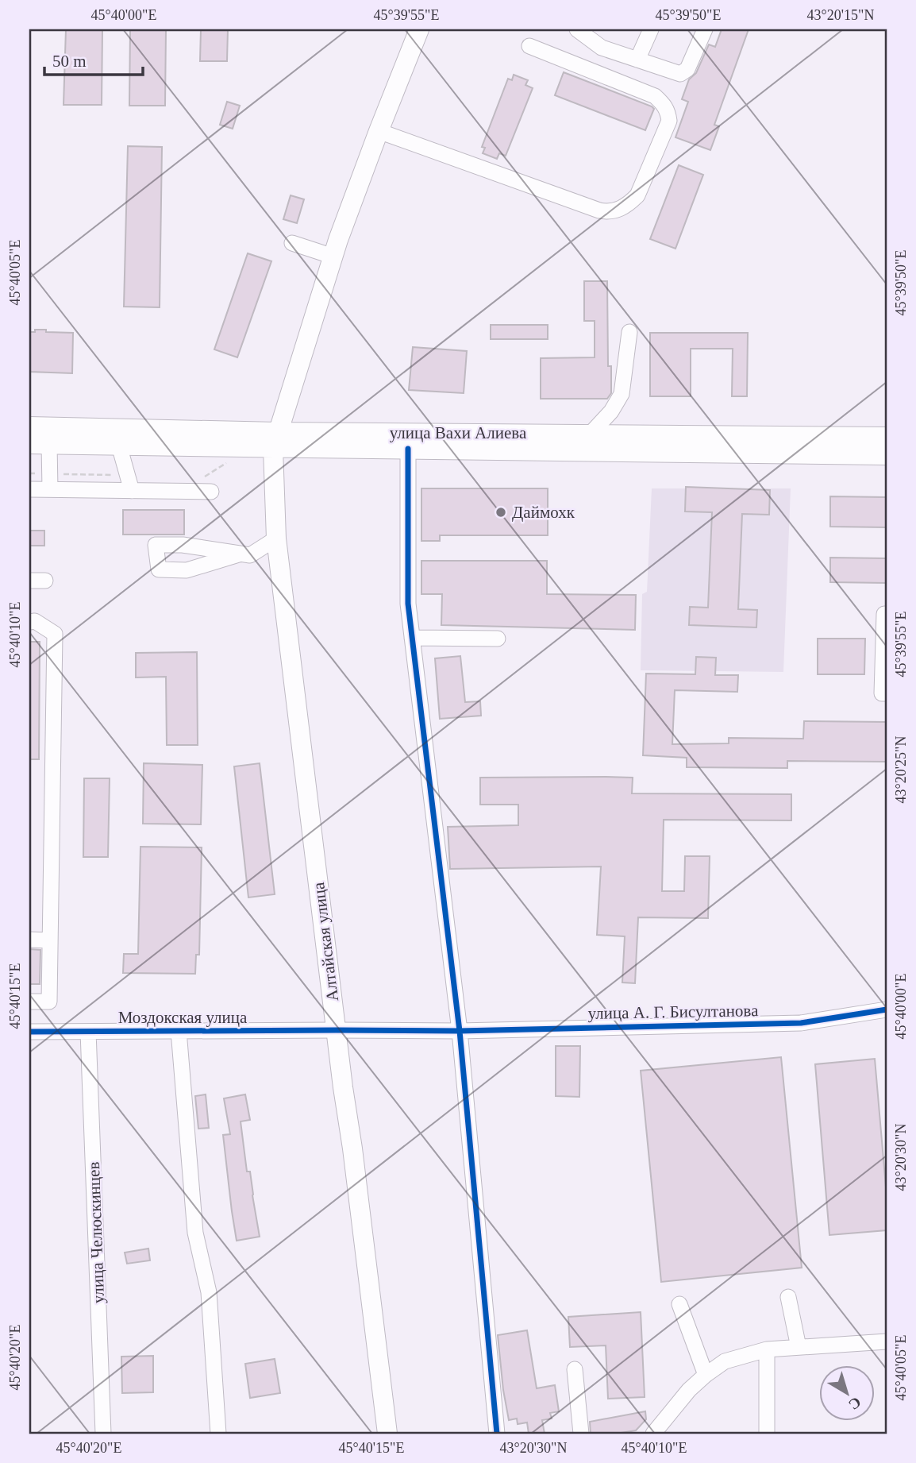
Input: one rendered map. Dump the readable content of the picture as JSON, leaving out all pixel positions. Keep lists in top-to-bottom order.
{
  "streets": {
    "main road": ["улица Вахи Алиева", "Алтайская улица"],
    "street": ["улица А. Г. Бисултанова", "Моздокская улица", "улица Челюскинцев"]
  },
  "crossings": [
    ["улица Вахи Алиева", "Алтайская улица"],
    ["Алтайская улица", "улица А. Г. Бисултанова"],
    ["Алтайская улица", "Моздокская улица"],
    ["улица А. Г. Бисултанова", "Моздокская улица"],
    ["Моздокская улица", "улица Челюскинцев"]
  ],
  "places": ["Даймохк"],
  "scale_bar": "50 m",
  "north": "bottom right",
  "coordinates": [
    "45°40'00\"E",
    "45°39'55\"E",
    "45°39'50\"E",
    "43°20'15\"N",
    "45°40'05\"E",
    "45°40'10\"E",
    "43°20'25\"N",
    "45°40'15\"E",
    "43°20'30\"N",
    "45°40'20\"E"
  ]
}
